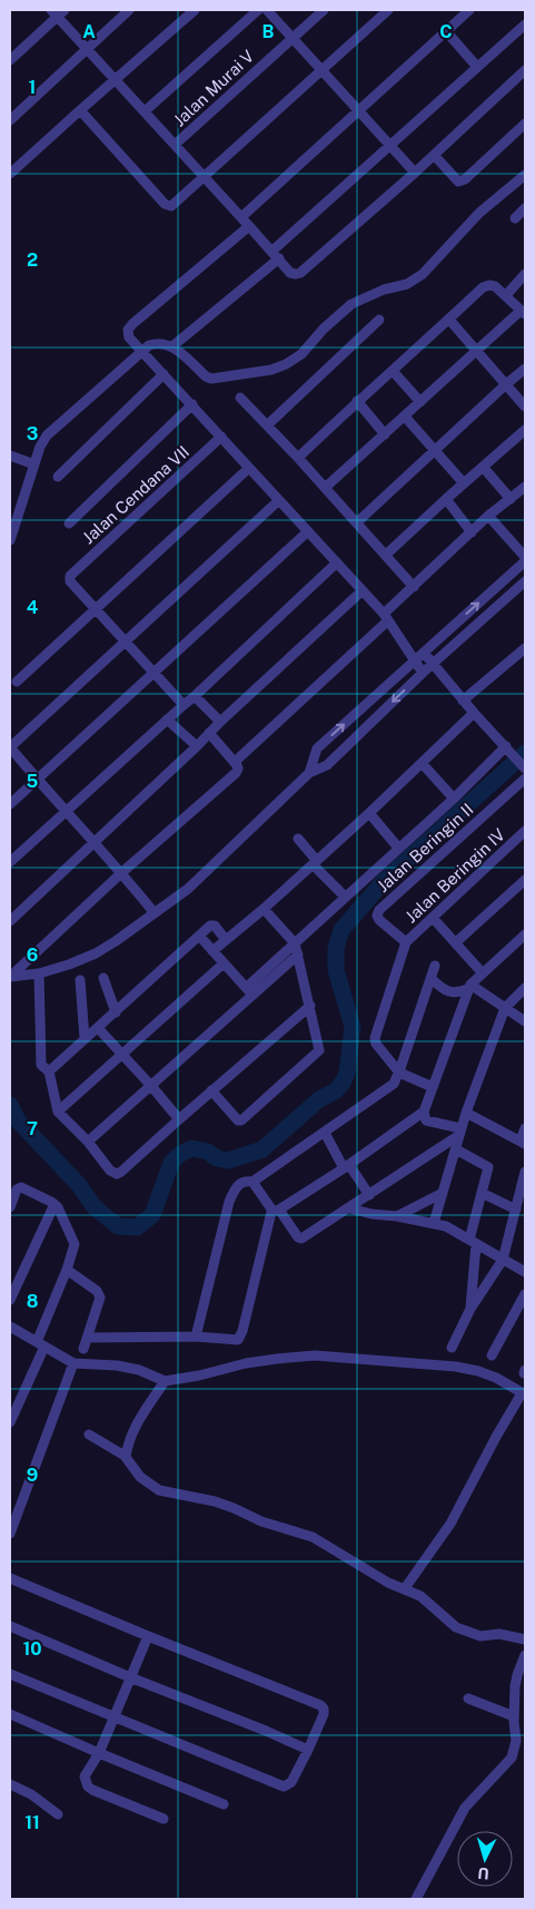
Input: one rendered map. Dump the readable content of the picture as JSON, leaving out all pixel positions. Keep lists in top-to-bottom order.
{
  "streets": {
    "street": [
      "Jalan Murai V",
      "Jalan Cendana VII",
      "Jalan Beringin II",
      "Jalan Beringin IV"
    ]
  },
  "crossings": [
    ["Jalan Beringin II", "Jalan Beringin IV"]
  ],
  "north": "bottom",
  "grid": {
    "columns": ["A", "B", "C"],
    "rows": [
      "1",
      "2",
      "3",
      "4",
      "5",
      "6",
      "7",
      "8",
      "9",
      "10",
      "11"
    ]
  }
}
